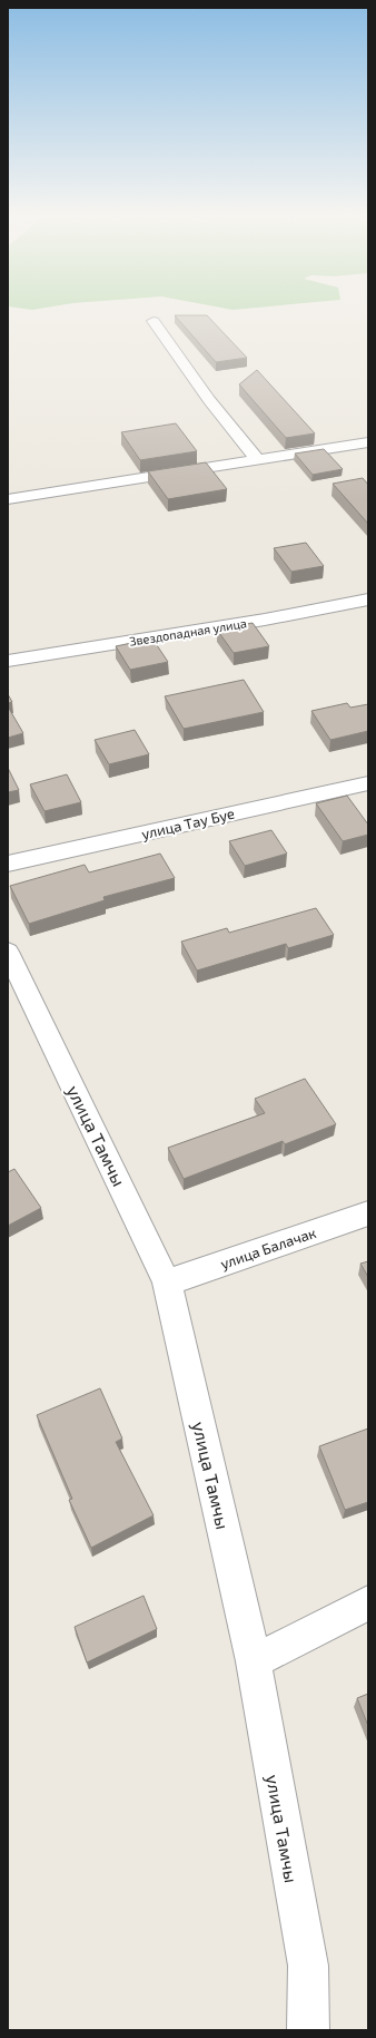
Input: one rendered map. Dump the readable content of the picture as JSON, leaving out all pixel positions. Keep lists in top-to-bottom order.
{
  "streets": {
    "street": [
      "Звездопадная улица",
      "улица Тау Буе",
      "улица Тамчы",
      "улица Балачак"
    ]
  },
  "crossings": [
    ["улица Тамчы", "улица Балачак"]
  ]
}
